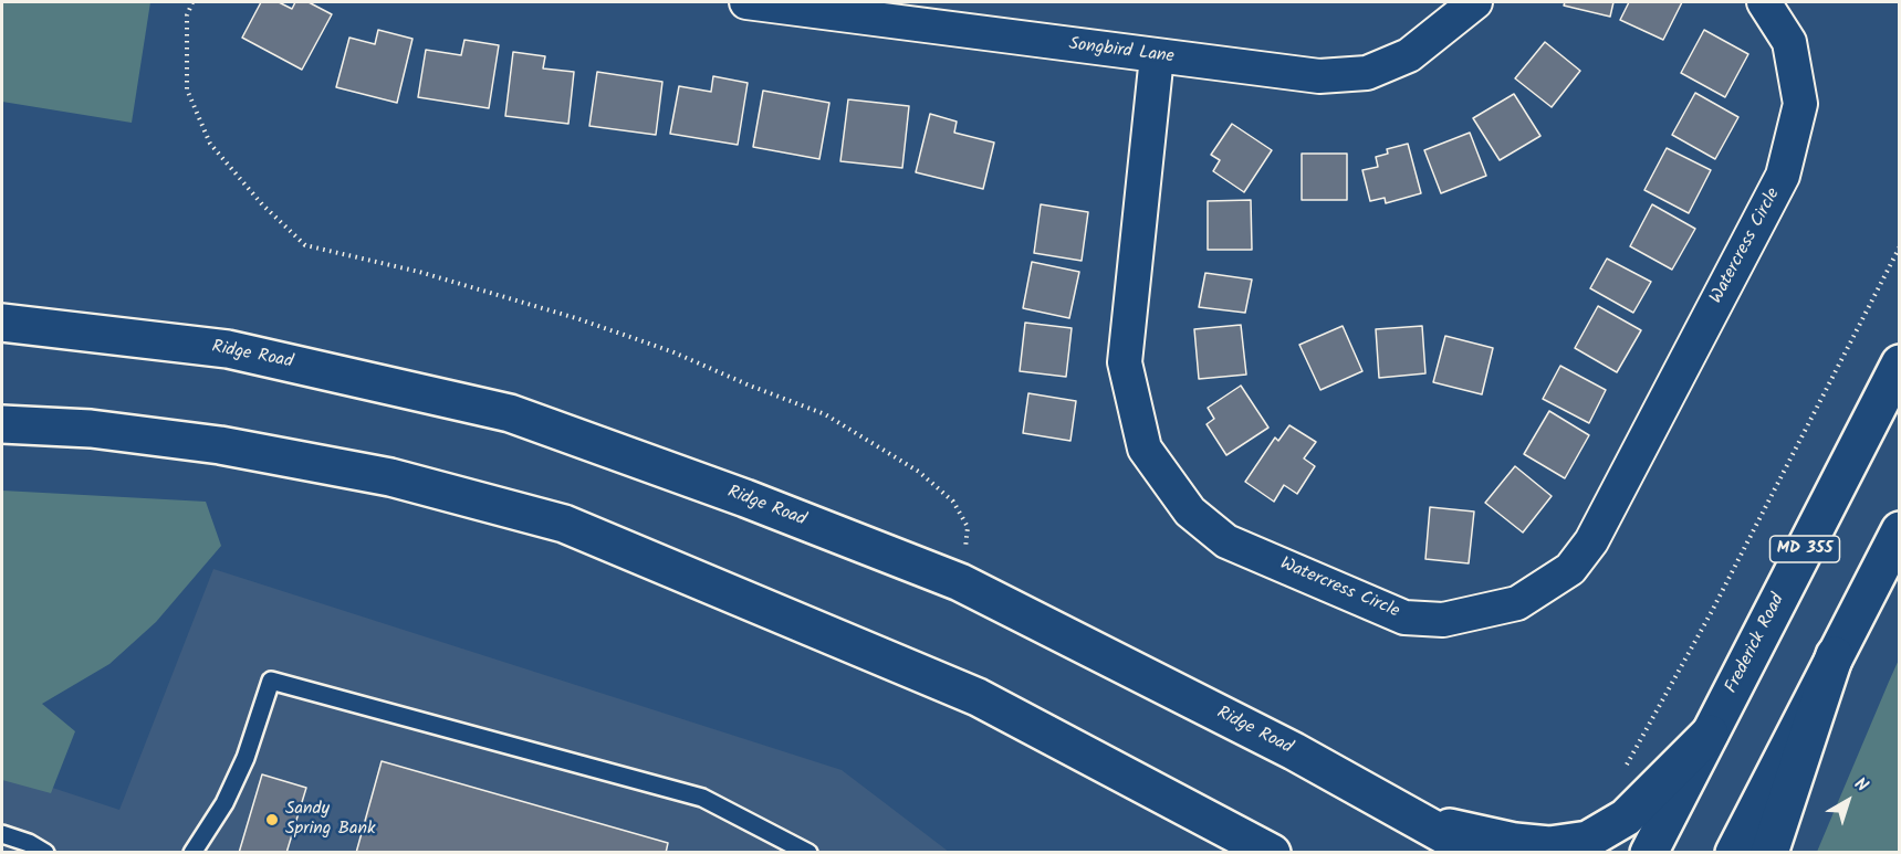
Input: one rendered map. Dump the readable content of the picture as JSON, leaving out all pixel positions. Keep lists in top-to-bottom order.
{
  "streets": {
    "main road": ["Ridge Road", "MD 355", "Frederick Road"],
    "street": ["Songbird Lane", "Watercress Circle"]
  },
  "crossings": [
    ["Songbird Lane", "Watercress Circle"]
  ],
  "places": ["Sandy Spring Bank"],
  "north": "top right"
}
